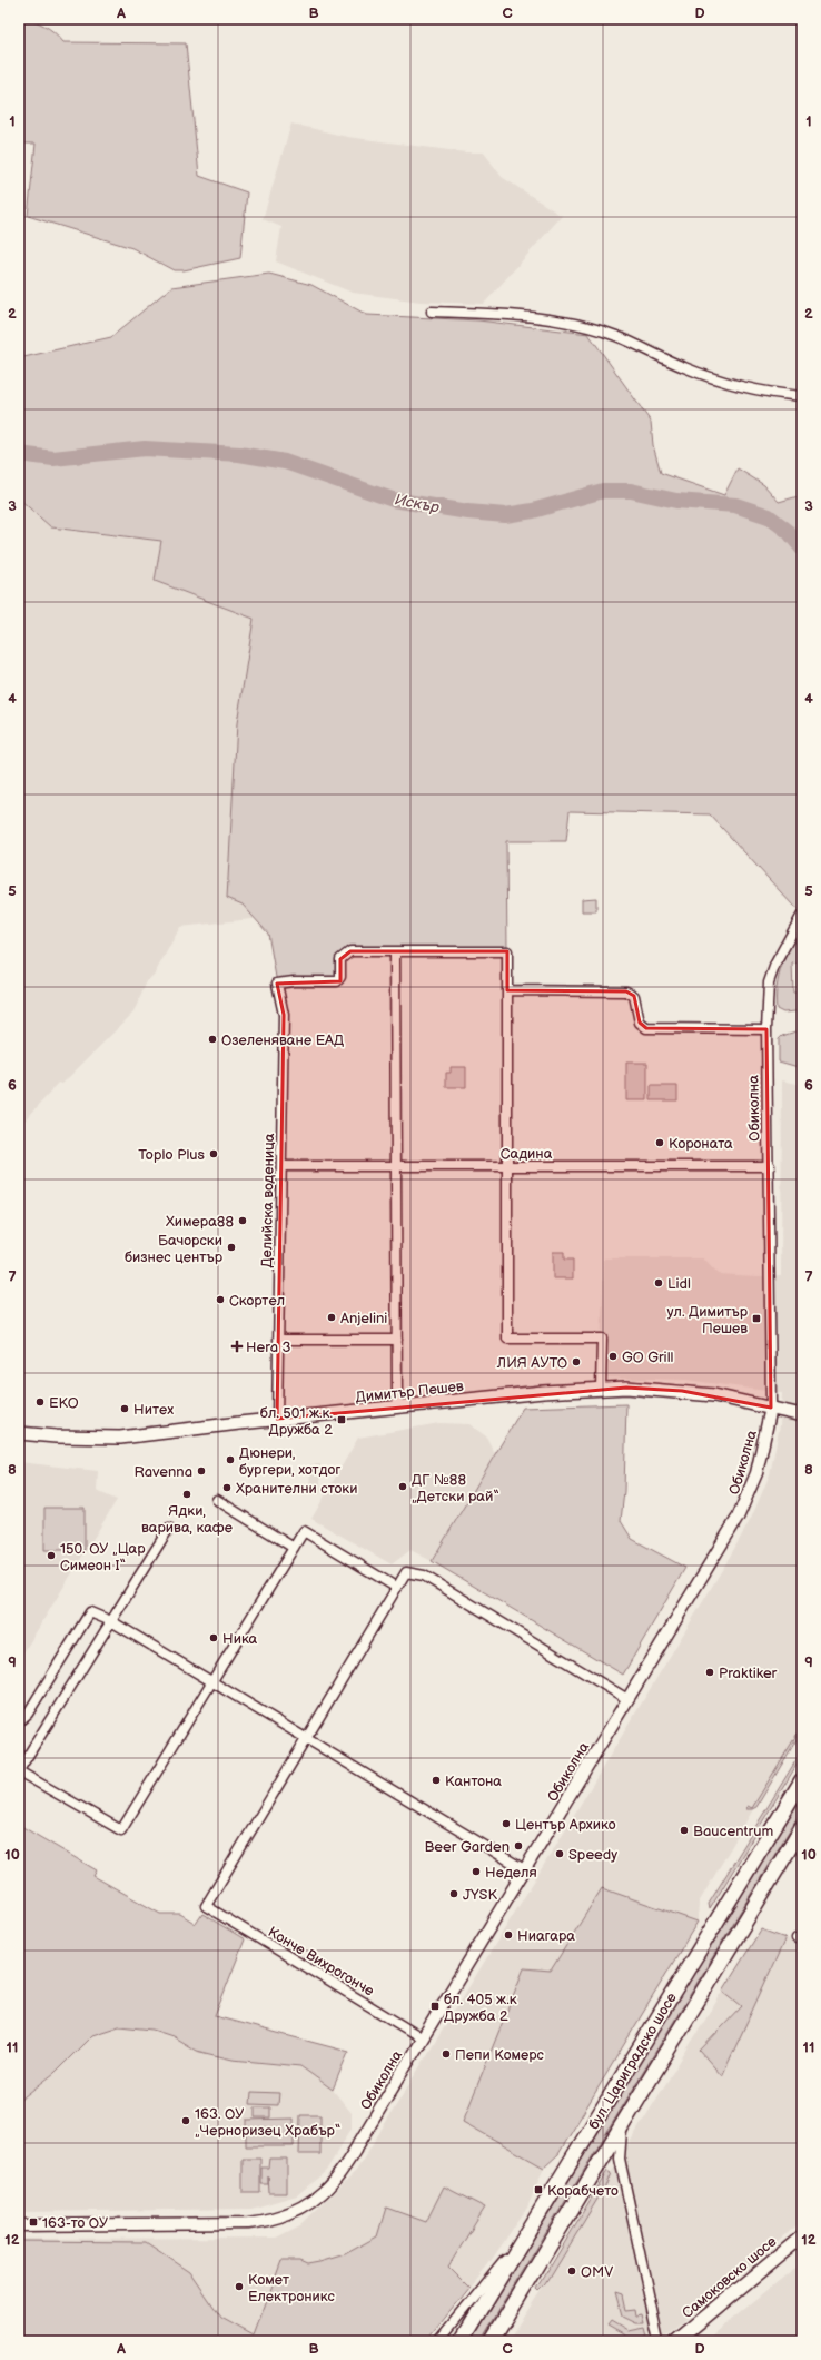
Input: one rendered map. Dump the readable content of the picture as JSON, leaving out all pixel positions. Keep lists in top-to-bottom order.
{
  "streets": {
    "highway": ["бул. Цариградско шосе"],
    "main road": ["Димитър Пешев", "Самоковско шосе"],
    "street": [
      "Обиколна",
      "Садина",
      "Делийска воденица",
      "Конче Вихрогонче"
    ]
  },
  "crossings": [
    ["Обиколна", "Садина"],
    ["Обиколна", "Димитър Пешев"],
    ["Обиколна", "Конче Вихрогонче"],
    ["Садина", "Делийска воденица"],
    ["Делийска воденица", "Димитър Пешев"]
  ],
  "water": ["Искър"],
  "places": {
    "other": [
      "Озеленяване ЕАД",
      "Короната",
      "Toplo Plus",
      "Химера88",
      "Бачорски бизнес център",
      "Lidl",
      "Скортел",
      "Anjelini",
      "GO Grill",
      "ЛИЯ АУТО",
      "EKO",
      "Нитех",
      "Дюнери, бургери, хотдог",
      "Ravenna",
      "ДГ №88 „Детски рай“",
      "Хранителни стоки",
      "Ядки, варива, кафе",
      "150. ОУ „Цар Симеон I“",
      "Ника",
      "Praktiker",
      "Кантона",
      "Център Архико",
      "Baucentrum",
      "Beer Garden",
      "Speedy",
      "Неделя",
      "JYSK",
      "Ниагара",
      "Пепи Комерс",
      "163. ОУ „Черноризец Храбър“",
      "OMV",
      "Комет Електроникс"
    ],
    "transit": [
      "ул. Димитър Пешев",
      "бл. 501 ж.к. Дружба 2",
      "бл. 405 ж.к Дружба 2",
      "Корабчето",
      "163-то ОУ"
    ],
    "health": ["Hera 3"]
  },
  "grid": {
    "columns": [
      "A",
      "B",
      "C",
      "D"
    ],
    "rows": [
      "1",
      "2",
      "3",
      "4",
      "5",
      "6",
      "7",
      "8",
      "9",
      "10",
      "11",
      "12"
    ]
  }
}
